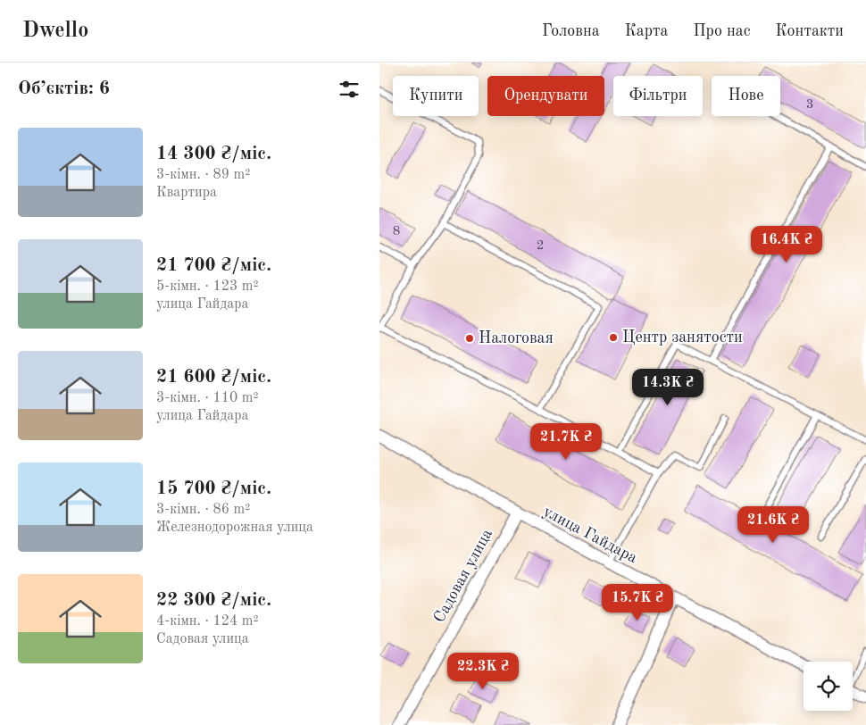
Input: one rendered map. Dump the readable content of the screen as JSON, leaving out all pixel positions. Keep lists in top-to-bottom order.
{
  "streets": {
    "street": ["улица Гайдара", "Садовая улица"]
  },
  "crossings": [
    ["улица Гайдара", "Садовая улица"]
  ],
  "places": ["Центр занятости", "Налоговая"],
  "house_numbers": ["3", "8", "2"],
  "page": {
    "header": "Dwello",
    "nav": [
      "Головна",
      "Карта",
      "Про нас",
      "Контакти"
    ],
    "heading": "Об’єктів: 6",
    "chip": [
      "Купити",
      "Орендувати",
      "Фільтри",
      "Нове"
    ],
    "list": [
      {
        "name": "14 300 ₴/міс.",
        "note": "3-кімн. · 89 m² · Квартира"
      },
      {
        "name": "21 700 ₴/міс.",
        "note": "5-кімн. · 123 m² · улица Гайдара"
      },
      {
        "name": "21 600 ₴/міс.",
        "note": "3-кімн. · 110 m² · улица Гайдара"
      },
      {
        "name": "15 700 ₴/міс.",
        "note": "3-кімн. · 86 m² · Железнодорожная улица"
      },
      {
        "name": "22 300 ₴/міс.",
        "note": "4-кімн. · 124 m² · Садовая улица"
      }
    ],
    "price": [
      "16.4K ₴",
      "14.3K ₴",
      "21.7K ₴",
      "21.6K ₴",
      "15.7K ₴",
      "22.3K ₴"
    ]
  }
}
